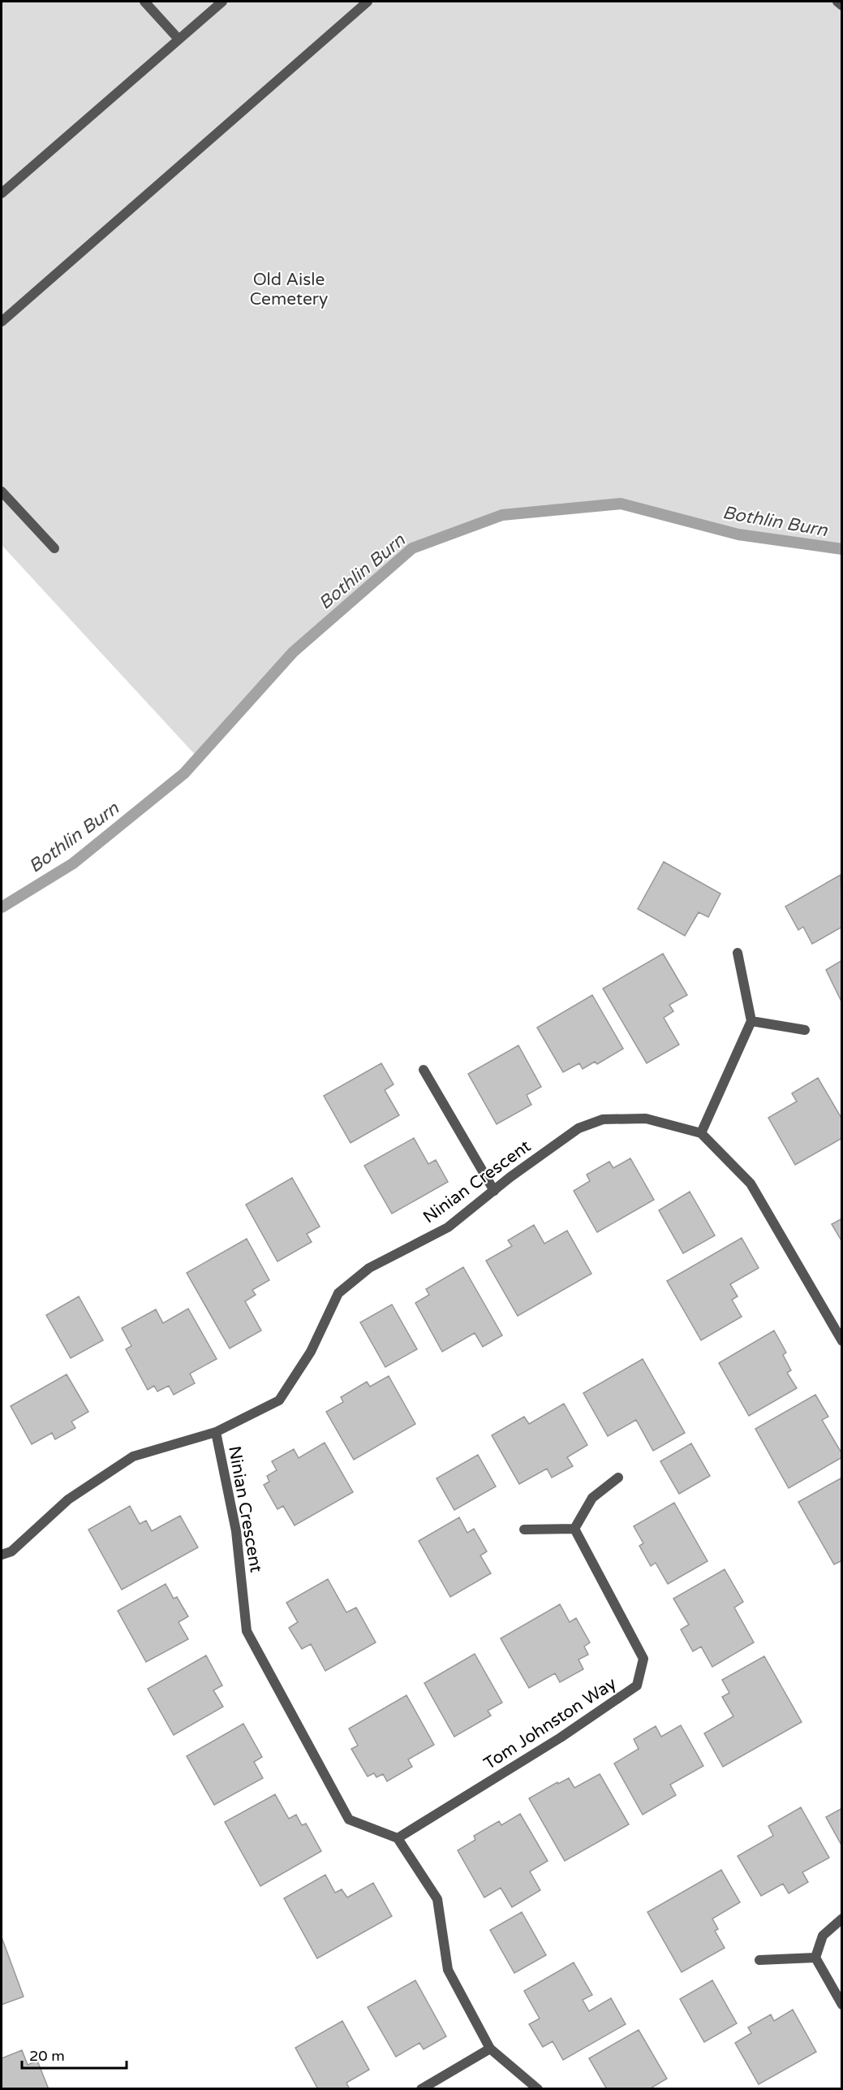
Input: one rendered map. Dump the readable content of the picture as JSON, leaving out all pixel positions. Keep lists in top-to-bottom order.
{
  "streets": {
    "street": ["Ninian Crescent", "Tom Johnston Way"]
  },
  "crossings": [
    ["Ninian Crescent", "Tom Johnston Way"]
  ],
  "water": ["Bothlin Burn"],
  "parks": ["Old Aisle Cemetery"],
  "scale_bar": "20 m"
}
